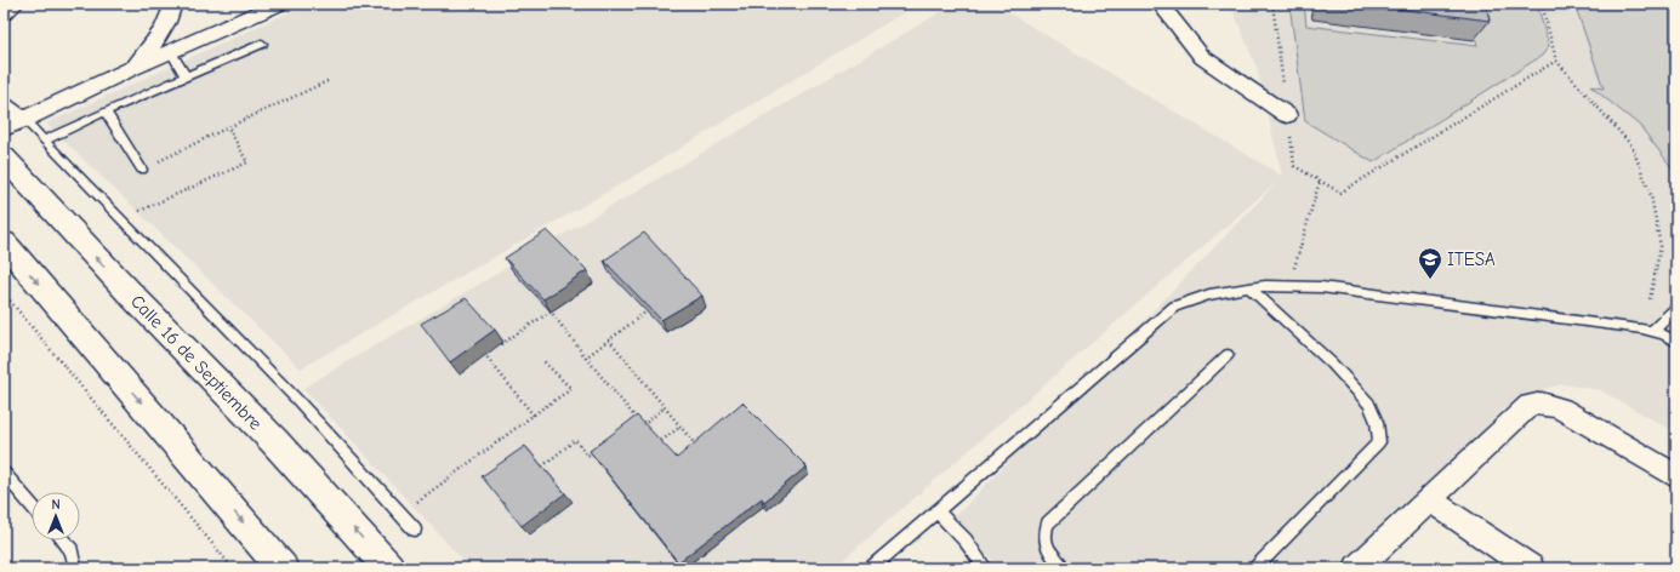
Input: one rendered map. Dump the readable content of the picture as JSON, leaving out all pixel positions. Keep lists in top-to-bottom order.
{
  "streets": {
    "main road": ["Calle 16 de Septiembre"]
  },
  "places": {
    "school or university": ["ITESA"]
  },
  "north": "top"
}
